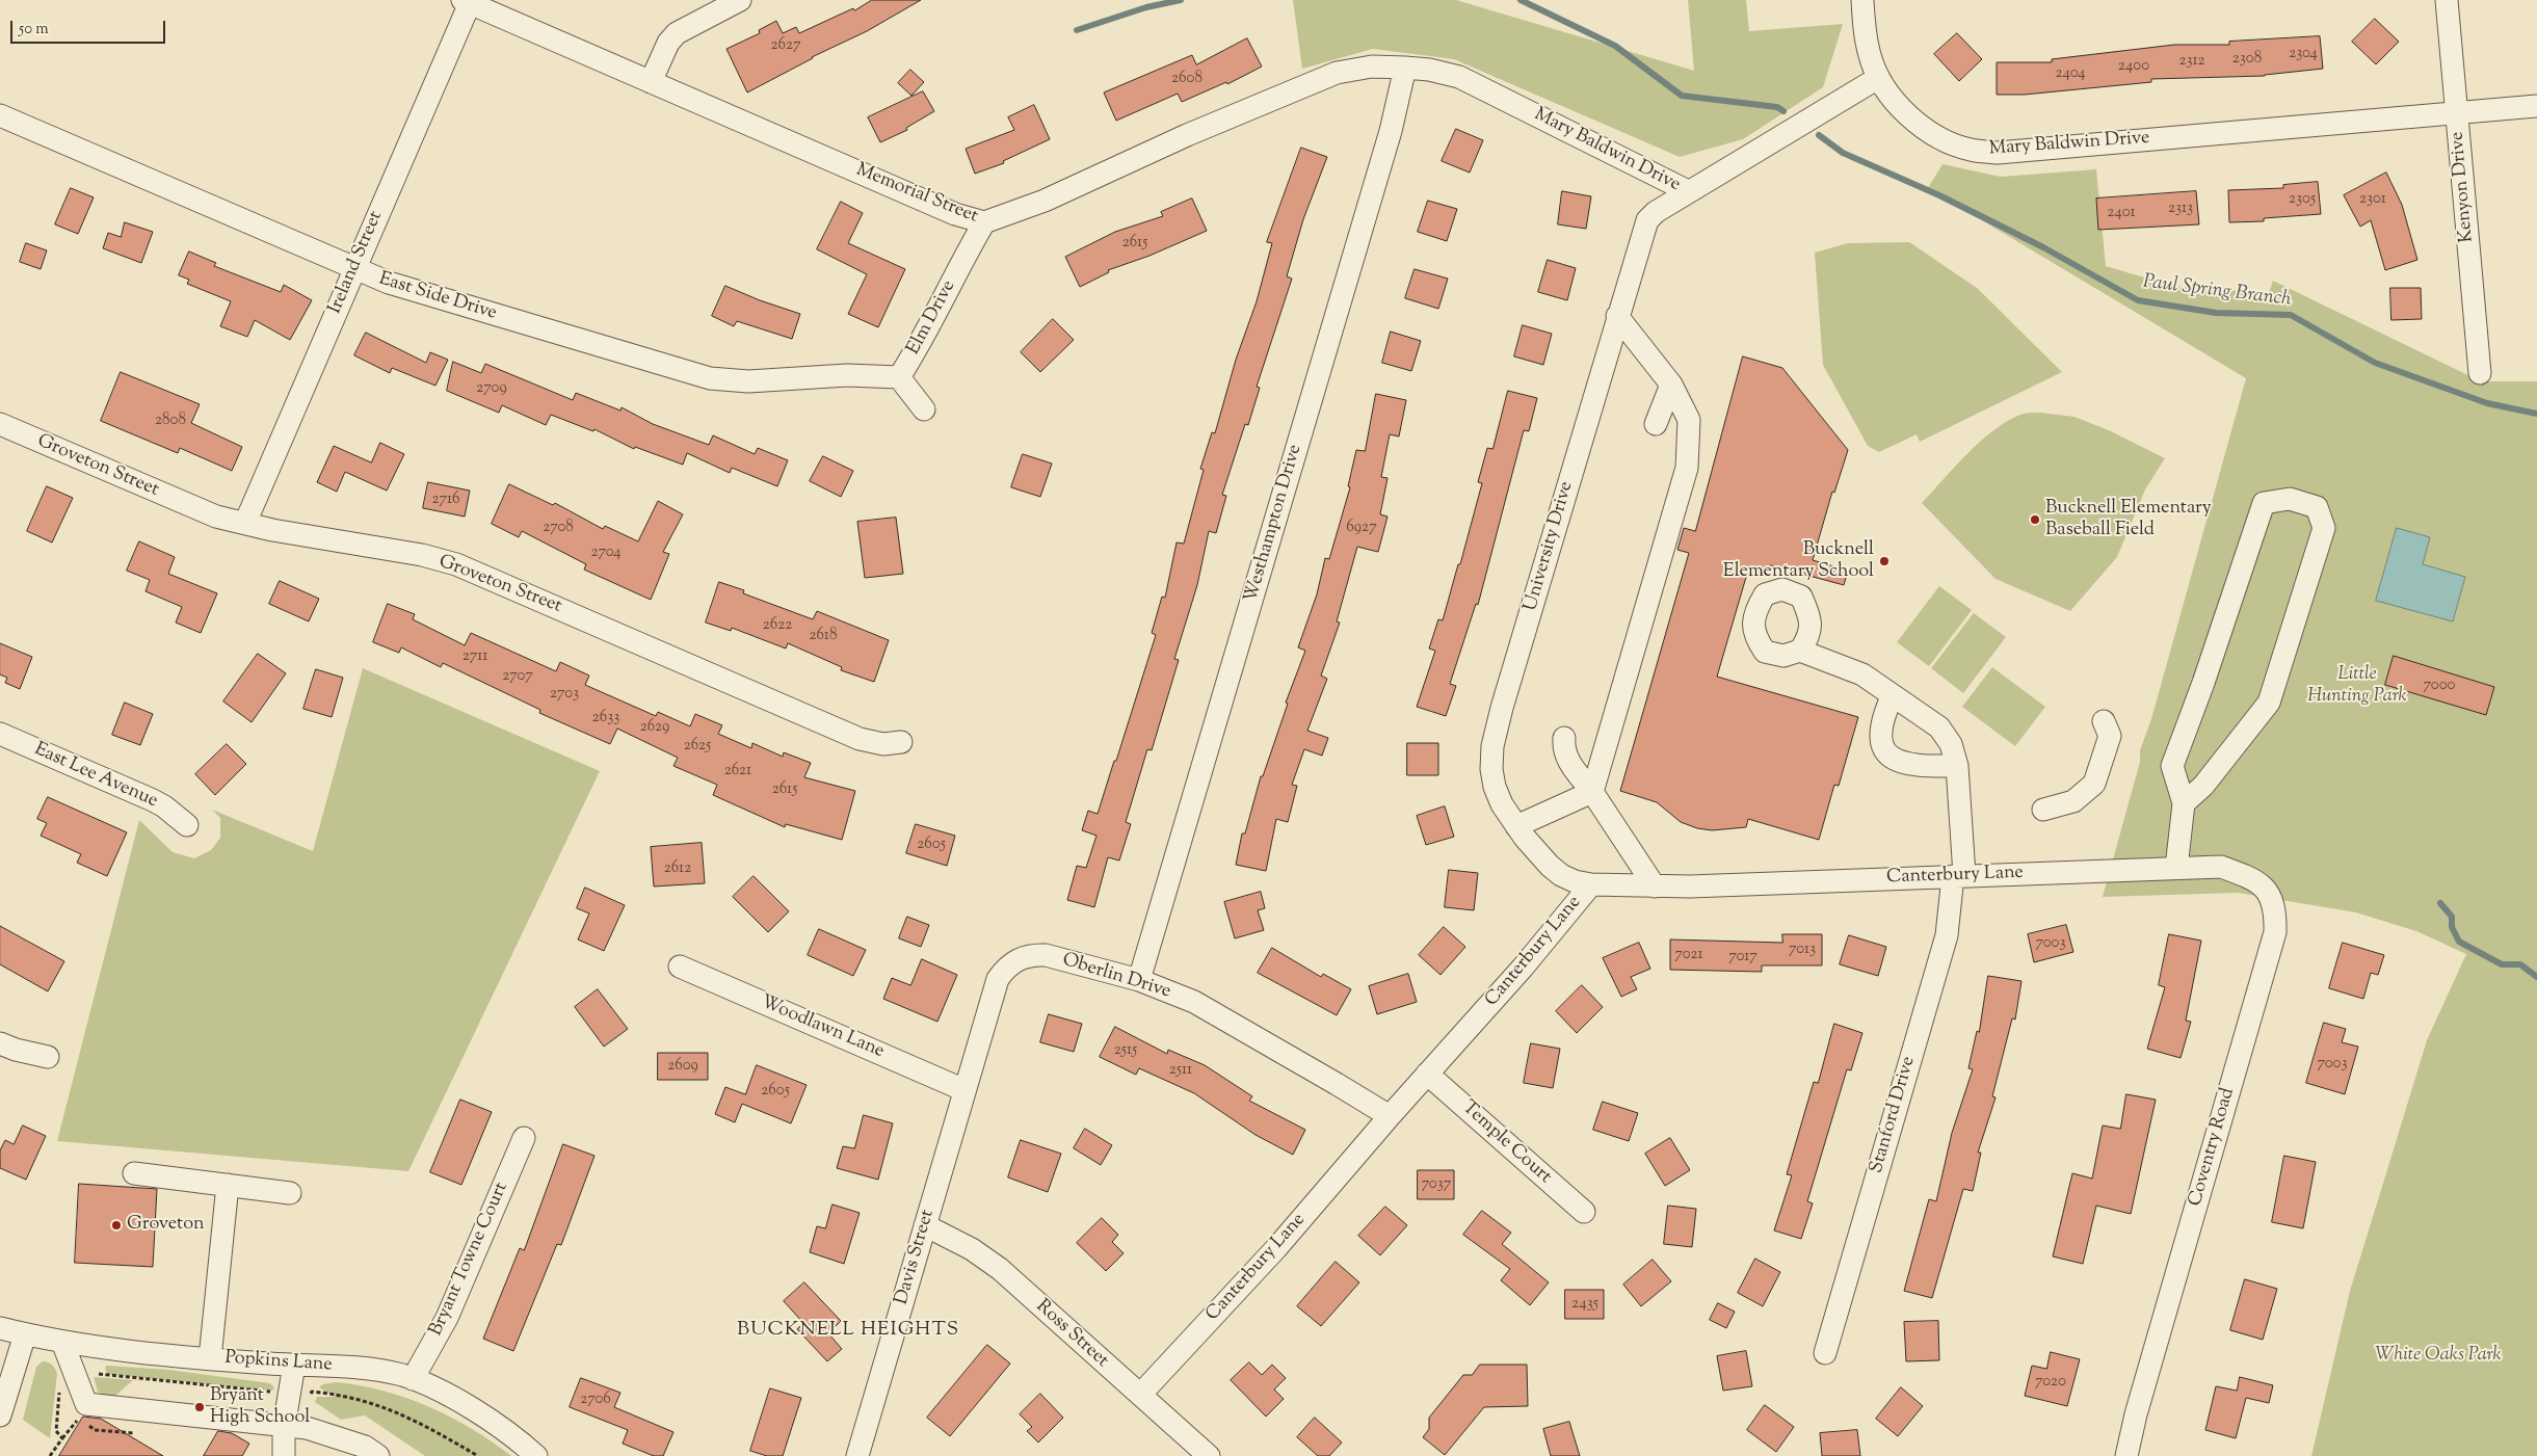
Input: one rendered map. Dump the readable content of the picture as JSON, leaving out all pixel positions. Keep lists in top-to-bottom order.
{
  "streets": {
    "street": [
      "Mary Baldwin Drive",
      "Kenyon Drive",
      "Memorial Street",
      "Ireland Street",
      "East Side Drive",
      "Elm Drive",
      "Groveton Street",
      "Westhampton Drive",
      "University Drive",
      "East Lee Avenue",
      "Canterbury Lane",
      "Oberlin Drive",
      "Woodlawn Lane",
      "Stanford Drive",
      "Temple Court",
      "Coventry Road",
      "Davis Street",
      "Bryant Towne Court",
      "Ross Street",
      "Popkins Lane"
    ]
  },
  "crossings": [
    ["Mary Baldwin Drive", "Kenyon Drive"],
    ["Mary Baldwin Drive", "Memorial Street"],
    ["Mary Baldwin Drive", "Westhampton Drive"],
    ["Mary Baldwin Drive", "University Drive"],
    ["Memorial Street", "Ireland Street"],
    ["Memorial Street", "Elm Drive"],
    ["Memorial Street", "Westhampton Drive"],
    ["Ireland Street", "East Side Drive"],
    ["Ireland Street", "Groveton Street"],
    ["East Side Drive", "Elm Drive"],
    ["Westhampton Drive", "Oberlin Drive"],
    ["University Drive", "Canterbury Lane"],
    ["Canterbury Lane", "Oberlin Drive"],
    ["Canterbury Lane", "Stanford Drive"],
    ["Canterbury Lane", "Temple Court"],
    ["Canterbury Lane", "Coventry Road"],
    ["Canterbury Lane", "Ross Street"],
    ["Oberlin Drive", "Woodlawn Lane"],
    ["Oberlin Drive", "Davis Street"],
    ["Woodlawn Lane", "Davis Street"],
    ["Davis Street", "Ross Street"],
    ["Bryant Towne Court", "Popkins Lane"]
  ],
  "districts": ["BUCKNELL HEIGHTS"],
  "water": ["Paul Spring Branch"],
  "parks": ["Little Hunting Park", "White Oaks Park"],
  "places": [
    "Bucknell Elementary Baseball Field",
    "Bucknell Elementary School",
    "Groveton",
    "Bryant High School"
  ],
  "house_numbers": [
    "2627",
    "2304",
    "2308",
    "2312",
    "2400",
    "2404",
    "2608",
    "2305",
    "2301",
    "2313",
    "2401",
    "2615",
    "2709",
    "2808",
    "2716",
    "2708",
    "6927",
    "2704",
    "2622",
    "2618",
    "2711",
    "2707",
    "7000",
    "2703",
    "2633",
    "2629",
    "2625",
    "2621",
    "2615",
    "2605",
    "2612",
    "7003",
    "7013",
    "7021",
    "7017",
    "2515",
    "7003",
    "2609",
    "2511",
    "2605",
    "7037",
    "2435",
    "7020",
    "2706"
  ],
  "scale_bar": "50 m"
}
